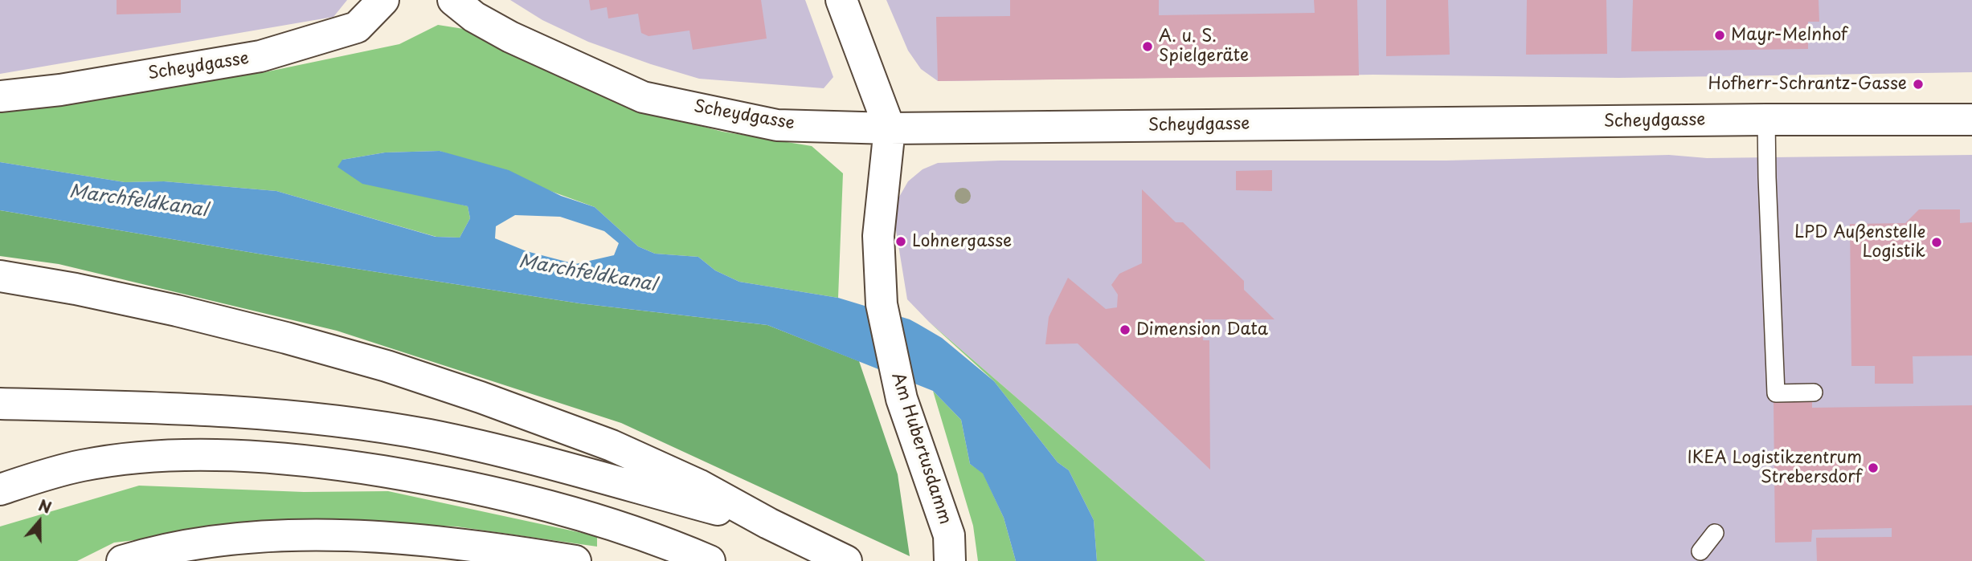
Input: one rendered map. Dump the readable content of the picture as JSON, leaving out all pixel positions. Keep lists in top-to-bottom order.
{
  "streets": {
    "main road": ["Scheydgasse", "Am Hubertusdamm"]
  },
  "crossings": [
    ["Scheydgasse", "Am Hubertusdamm"]
  ],
  "water": ["Marchfeldkanal"],
  "places": [
    "Mayr-Melnhof",
    "A. u. S. Spielgeräte",
    "Hofherr-Schrantz-Gasse",
    "Lohnergasse",
    "LPD Außenstelle Logistik",
    "Dimension Data",
    "IKEA Logistikzentrum Strebersdorf"
  ],
  "north": "top"
}
